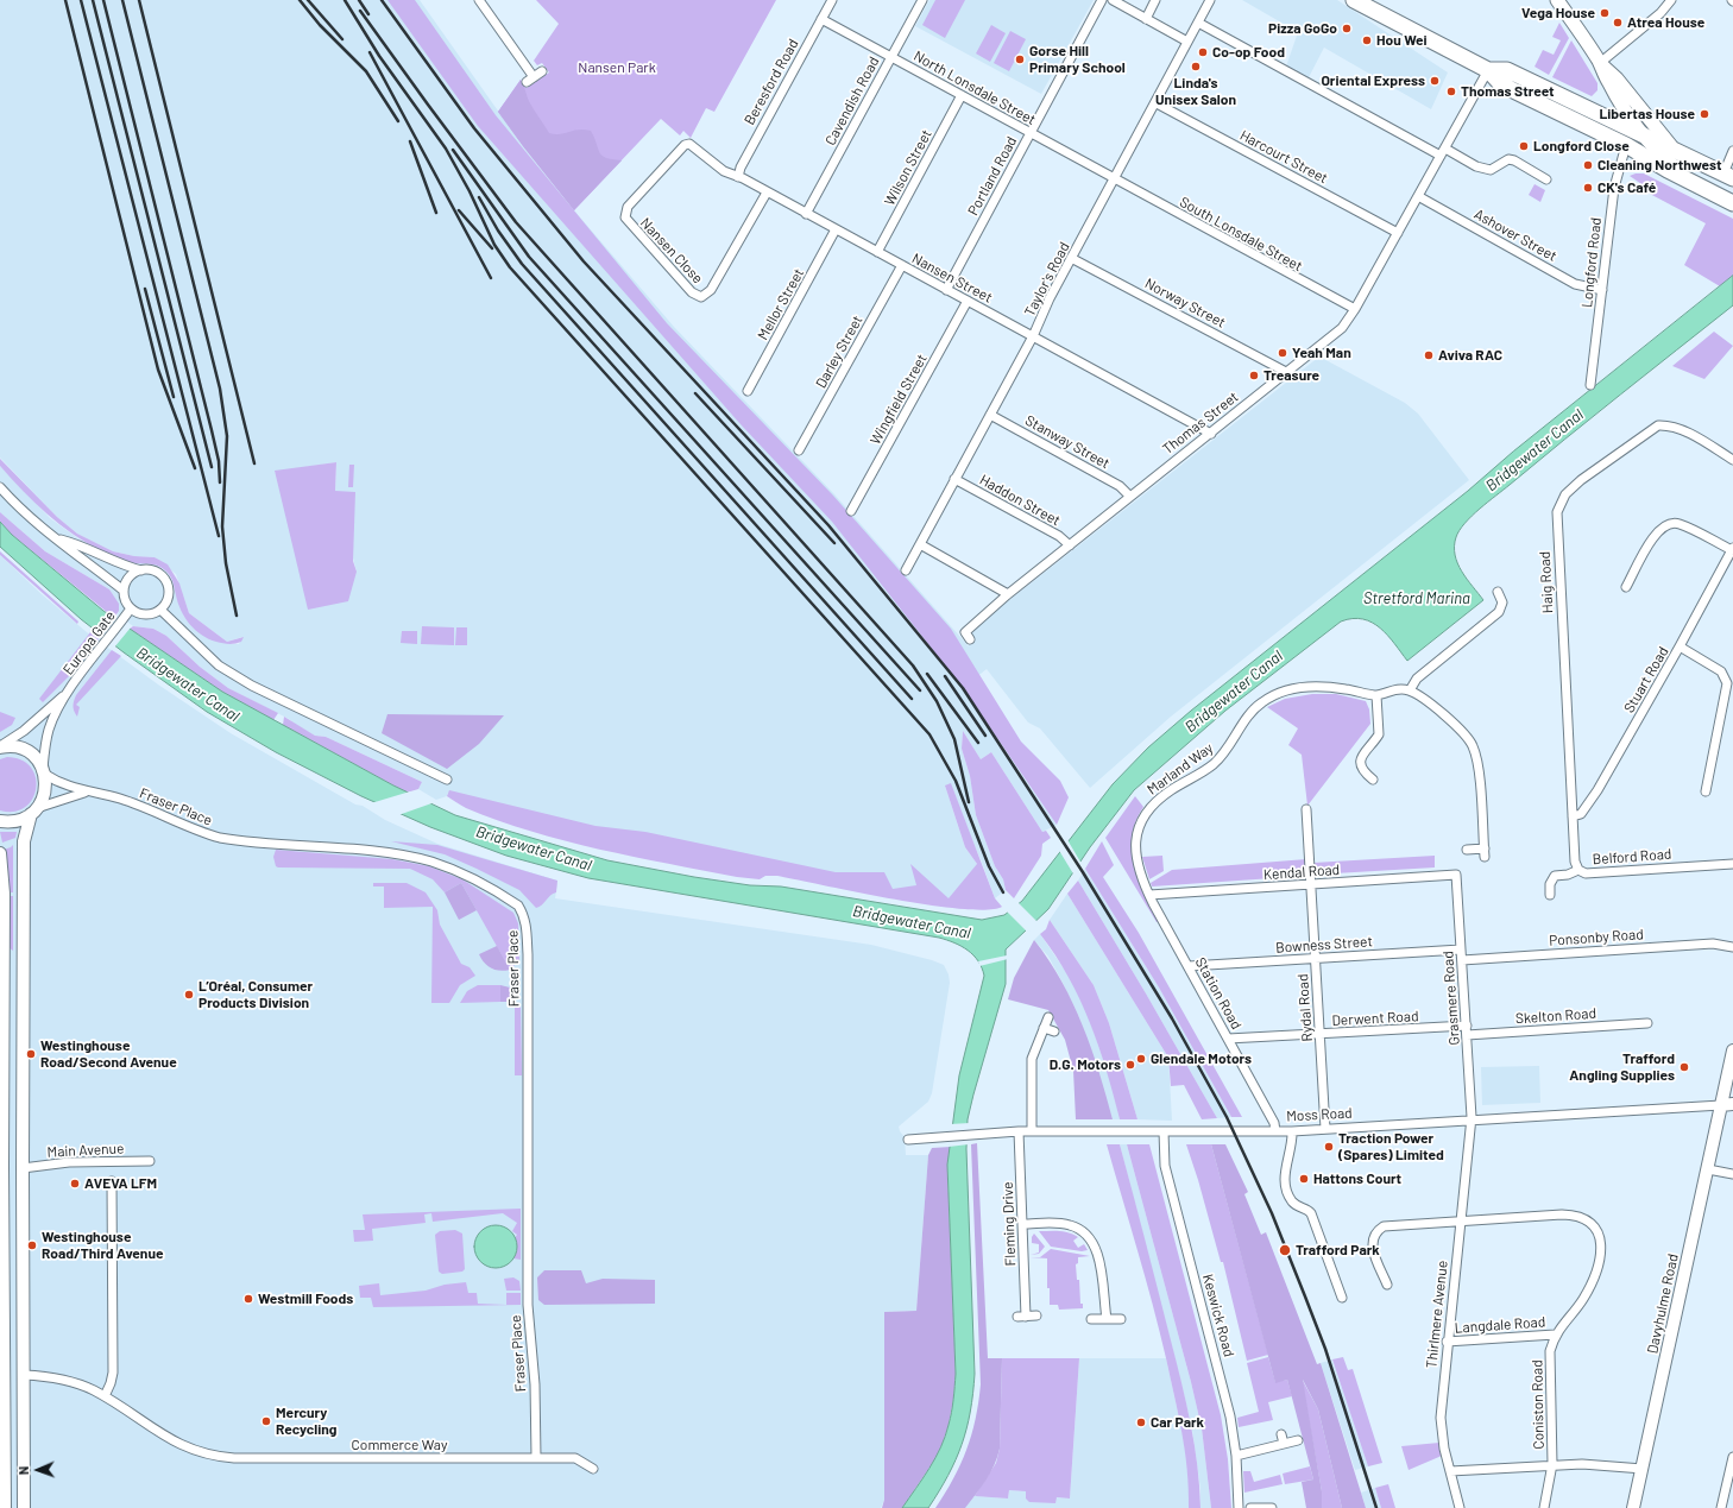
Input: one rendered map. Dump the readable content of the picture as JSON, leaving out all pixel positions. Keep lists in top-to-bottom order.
{
  "streets": {
    "street": [
      "Beresford Road",
      "North Lonsdale Street",
      "Cavendish Road",
      "Harcourt Street",
      "Wilson Street",
      "Portland Road",
      "South Lonsdale Street",
      "Ashover Street",
      "Nansen Close",
      "Longford Road",
      "Nansen Street",
      "Taylor's Road",
      "Norway Street",
      "Mellor Street",
      "Darley Street",
      "Wingfield Street",
      "Thomas Street",
      "Stanway Street",
      "Haddon Street",
      "Haig Road",
      "Europa Gate",
      "Stuart Road",
      "Marland Way",
      "Fraser Place",
      "Belford Road",
      "Kendal Road",
      "Ponsonby Road",
      "Bowness Street",
      "Station Road",
      "Grasmere Road",
      "Rydal Road",
      "Skelton Road",
      "Derwent Road",
      "Moss Road",
      "Main Avenue",
      "Fleming Drive",
      "Davyhulme Road",
      "Thirlmere Avenue",
      "Keswick Road",
      "Langdale Road",
      "Coniston Road",
      "Commerce Way"
    ]
  },
  "crossings": [
    ["Beresford Road", "North Lonsdale Street"],
    ["Beresford Road", "Nansen Street"],
    ["North Lonsdale Street", "Cavendish Road"],
    ["North Lonsdale Street", "Wilson Street"],
    ["North Lonsdale Street", "Portland Road"],
    ["North Lonsdale Street", "South Lonsdale Street"],
    ["North Lonsdale Street", "Taylor's Road"],
    ["Cavendish Road", "Nansen Street"],
    ["Harcourt Street", "Taylor's Road"],
    ["Harcourt Street", "Thomas Street"],
    ["Wilson Street", "Nansen Street"],
    ["Portland Road", "Nansen Street"],
    ["South Lonsdale Street", "Taylor's Road"],
    ["South Lonsdale Street", "Thomas Street"],
    ["Ashover Street", "Longford Road"],
    ["Ashover Street", "Thomas Street"],
    ["Nansen Close", "Nansen Street"],
    ["Nansen Street", "Taylor's Road"],
    ["Nansen Street", "Mellor Street"],
    ["Nansen Street", "Darley Street"],
    ["Nansen Street", "Wingfield Street"],
    ["Nansen Street", "Thomas Street"],
    ["Taylor's Road", "Norway Street"],
    ["Taylor's Road", "Stanway Street"],
    ["Taylor's Road", "Haddon Street"],
    ["Norway Street", "Thomas Street"],
    ["Thomas Street", "Stanway Street"],
    ["Thomas Street", "Haddon Street"],
    ["Haig Road", "Stuart Road"],
    ["Haig Road", "Belford Road"],
    ["Europa Gate", "Fraser Place"],
    ["Marland Way", "Kendal Road"],
    ["Marland Way", "Station Road"],
    ["Fraser Place", "Commerce Way"],
    ["Kendal Road", "Station Road"],
    ["Kendal Road", "Grasmere Road"],
    ["Kendal Road", "Rydal Road"],
    ["Ponsonby Road", "Grasmere Road"],
    ["Bowness Street", "Station Road"],
    ["Bowness Street", "Grasmere Road"],
    ["Bowness Street", "Rydal Road"],
    ["Station Road", "Derwent Road"],
    ["Station Road", "Moss Road"],
    ["Grasmere Road", "Skelton Road"],
    ["Grasmere Road", "Derwent Road"],
    ["Grasmere Road", "Moss Road"],
    ["Grasmere Road", "Thirlmere Avenue"],
    ["Rydal Road", "Derwent Road"],
    ["Rydal Road", "Moss Road"],
    ["Skelton Road", "Derwent Road"],
    ["Moss Road", "Fleming Drive"],
    ["Moss Road", "Davyhulme Road"],
    ["Moss Road", "Thirlmere Avenue"],
    ["Moss Road", "Keswick Road"],
    ["Thirlmere Avenue", "Langdale Road"],
    ["Thirlmere Avenue", "Coniston Road"],
    ["Langdale Road", "Coniston Road"]
  ],
  "water": ["Bridgewater Canal", "Stretford Marina"],
  "parks": ["Nansen Park"],
  "places": [
    "Vega House",
    "Atrea House",
    "Pizza GoGo",
    "Hou Wei",
    "Co-op Food",
    "Gorse Hill Primary School",
    "Linda's Unisex Salon",
    "Oriental Express",
    "Thomas Street",
    "Libertas House",
    "Longford Close",
    "Cleaning Northwest",
    "CK's Café",
    "Yeah Man",
    "Aviva RAC",
    "Treasure",
    "L’Oréal, Consumer Products Division",
    "Westinghouse Road/Second Avenue",
    "Glendale Motors",
    "D.G. Motors",
    "Trafford Angling Supplies",
    "Traction Power (Spares) Limited",
    "Hattons Court",
    "AVEVA LFM",
    "Westinghouse Road/Third Avenue",
    "Trafford Park",
    "Westmill Foods",
    "Mercury Recycling",
    "Car Park"
  ],
  "north": "left"
}
